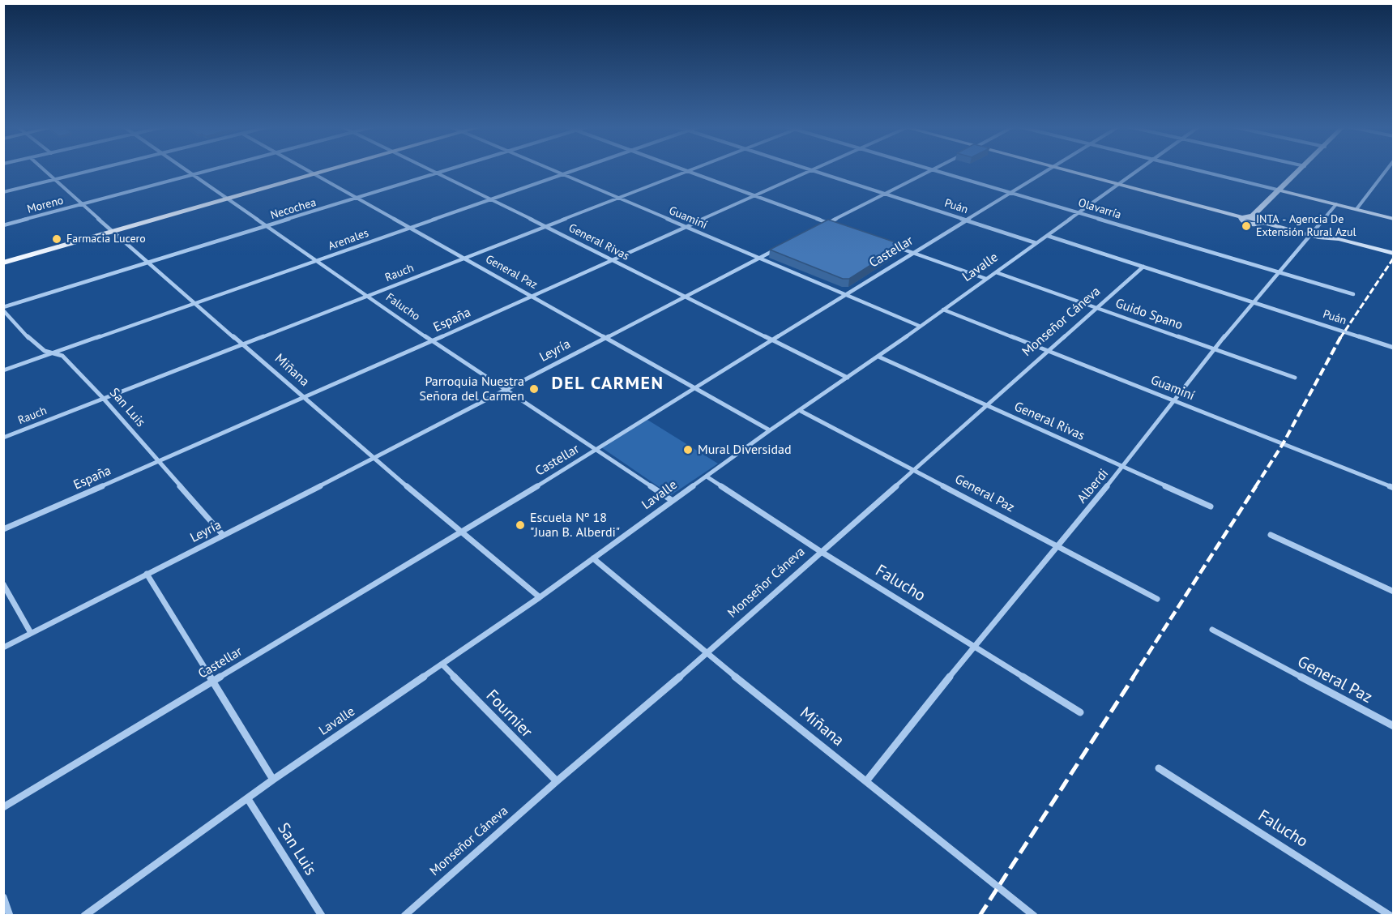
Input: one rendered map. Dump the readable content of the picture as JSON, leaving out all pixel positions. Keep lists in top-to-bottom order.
{
  "streets": {
    "street": [
      "Moreno",
      "Puán",
      "Necochea",
      "Olavarría",
      "Guaminí",
      "Arenales",
      "General Rivas",
      "Castellar",
      "Lavalle",
      "General Paz",
      "Rauch",
      "Falucho",
      "Guido Spano",
      "España",
      "Monseñor Cáneva",
      "Leyría",
      "Miñana",
      "San Luis",
      "Alberdi",
      "Fournier"
    ]
  },
  "crossings": [
    ["Moreno", "Falucho"],
    ["Moreno", "Miñana"],
    ["Puán", "Castellar"],
    ["Puán", "Lavalle"],
    ["Puán", "España"],
    ["Puán", "Monseñor Cáneva"],
    ["Puán", "Alberdi"],
    ["Necochea", "General Rivas"],
    ["Necochea", "General Paz"],
    ["Necochea", "Falucho"],
    ["Necochea", "Miñana"],
    ["Necochea", "San Luis"],
    ["Olavarría", "Castellar"],
    ["Olavarría", "Lavalle"],
    ["Olavarría", "Alberdi"],
    ["Guaminí", "Arenales"],
    ["Guaminí", "Castellar"],
    ["Guaminí", "Lavalle"],
    ["Guaminí", "Rauch"],
    ["Guaminí", "España"],
    ["Guaminí", "Monseñor Cáneva"],
    ["Guaminí", "Leyría"],
    ["Guaminí", "Alberdi"],
    ["Arenales", "General Rivas"],
    ["Arenales", "General Paz"],
    ["Arenales", "Falucho"],
    ["Arenales", "Miñana"],
    ["Arenales", "San Luis"],
    ["General Rivas", "Castellar"],
    ["General Rivas", "Lavalle"],
    ["General Rivas", "Rauch"],
    ["General Rivas", "España"],
    ["General Rivas", "Monseñor Cáneva"],
    ["General Rivas", "Leyría"],
    ["General Rivas", "Alberdi"],
    ["Castellar", "General Paz"],
    ["Castellar", "Falucho"],
    ["Castellar", "Miñana"],
    ["Lavalle", "General Paz"],
    ["Lavalle", "Falucho"],
    ["Lavalle", "Guido Spano"],
    ["Lavalle", "Miñana"],
    ["Lavalle", "San Luis"],
    ["Lavalle", "Fournier"],
    ["General Paz", "Rauch"],
    ["General Paz", "España"],
    ["General Paz", "Monseñor Cáneva"],
    ["General Paz", "Leyría"],
    ["General Paz", "Alberdi"],
    ["Rauch", "Falucho"],
    ["Rauch", "Miñana"],
    ["Rauch", "San Luis"],
    ["Falucho", "España"],
    ["Falucho", "Monseñor Cáneva"],
    ["Falucho", "Leyría"],
    ["Falucho", "Alberdi"],
    ["Guido Spano", "Monseñor Cáneva"],
    ["Guido Spano", "Alberdi"],
    ["España", "Miñana"],
    ["España", "San Luis"],
    ["Monseñor Cáneva", "Miñana"],
    ["Monseñor Cáneva", "Fournier"],
    ["Leyría", "Miñana"],
    ["Leyría", "San Luis"],
    ["Miñana", "Alberdi"]
  ],
  "districts": ["DEL CARMEN"],
  "places": [
    "INTA - Agencia De Extensión Rural Azul",
    "Farmacia Lucero",
    "Parroquia Nuestra Señora del Carmen",
    "Mural Diversidad",
    "Escuela Nº 18 \"Juan B. Alberdi\""
  ]
}
